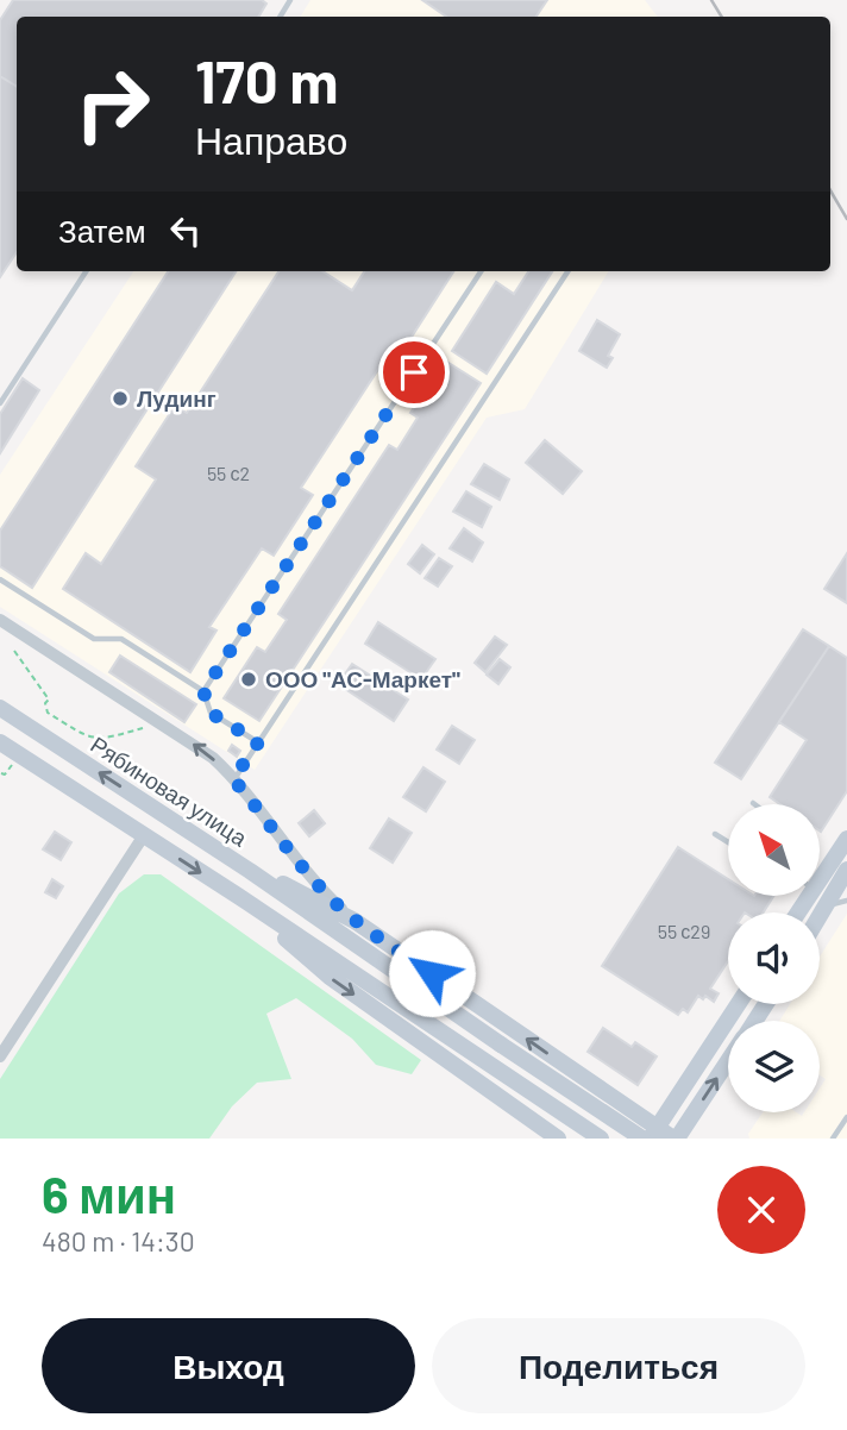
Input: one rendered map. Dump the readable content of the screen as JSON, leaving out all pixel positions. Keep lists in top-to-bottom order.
{
  "streets": {
    "main road": ["Рябиновая улица"]
  },
  "places": ["Лудинг", "ООО \"АС-Маркет\""],
  "house_numbers": ["55 с2", "55 с29"],
  "north": "top left",
  "page": {
    "turn": ["170 m", "Направо"],
    "then": "Затем",
    "heading": ["6 мин", "480 m · 14:30"],
    "buttons": ["Выход", "Поделиться"]
  }
}
